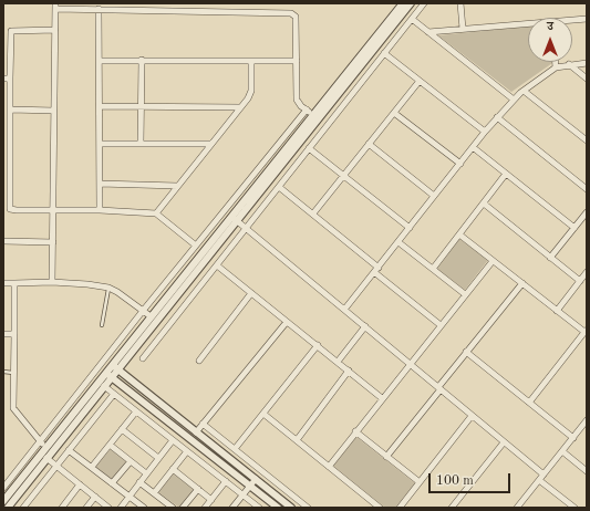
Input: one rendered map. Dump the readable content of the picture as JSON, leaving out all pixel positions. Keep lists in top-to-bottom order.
{
  "scale_bar": "100 m",
  "north": "top"
}
